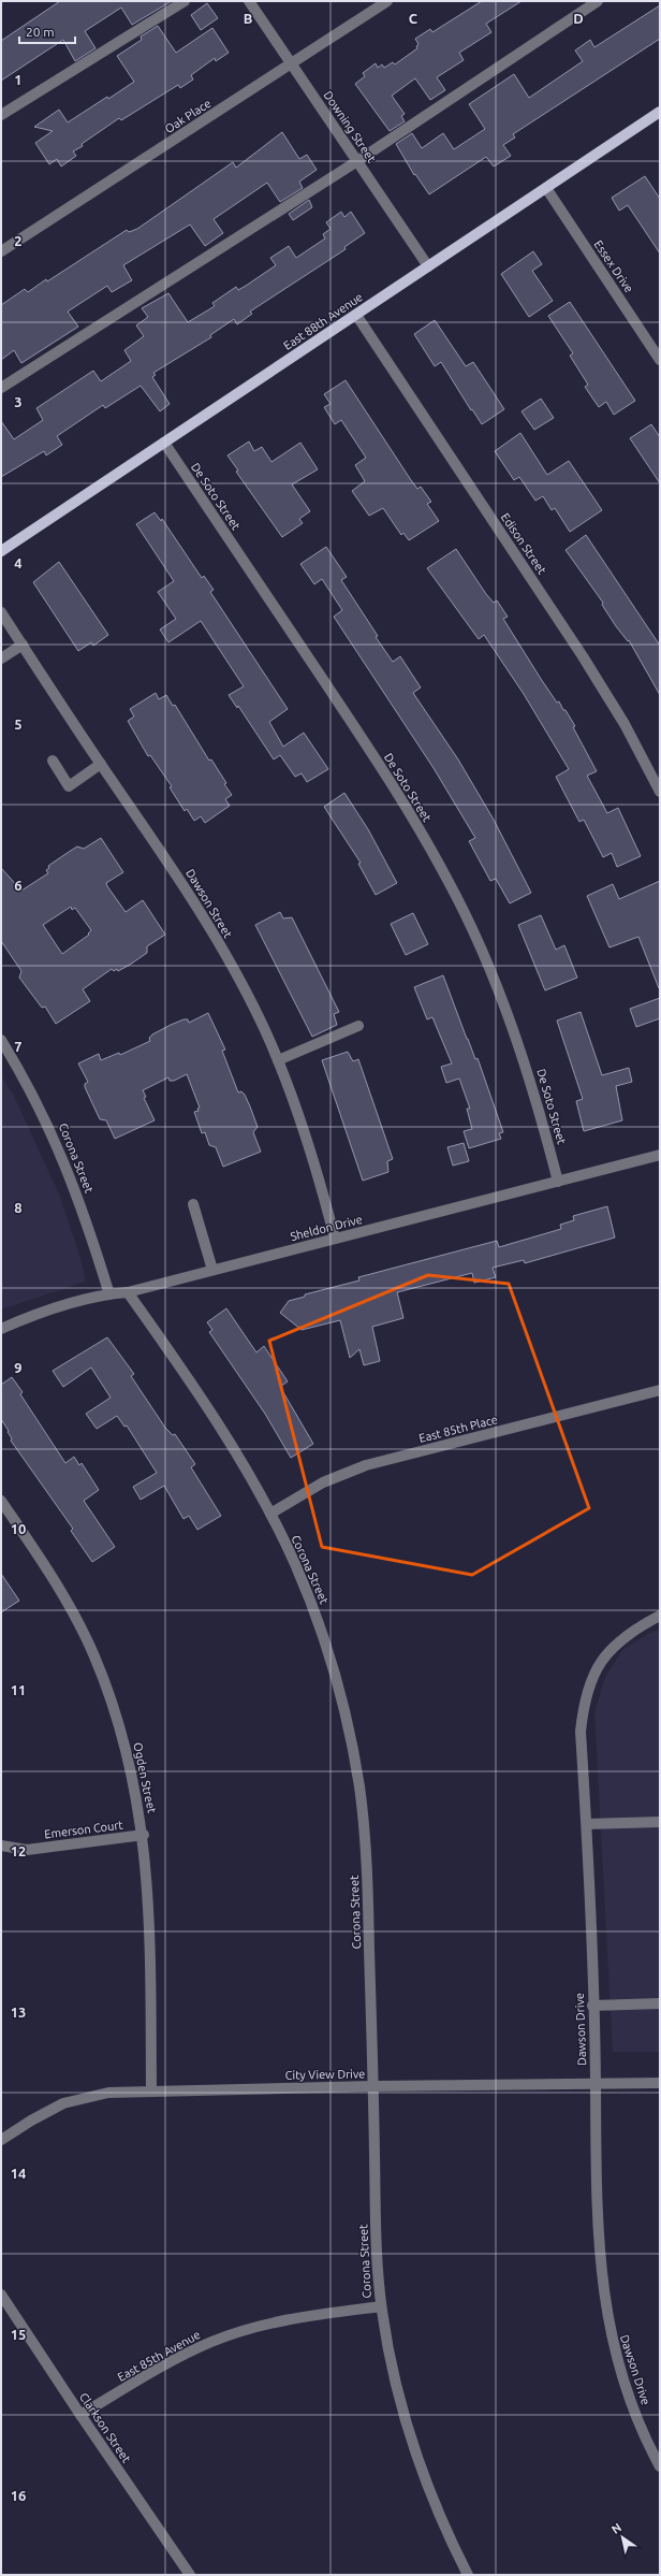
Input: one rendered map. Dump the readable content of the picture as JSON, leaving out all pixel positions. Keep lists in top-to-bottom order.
{
  "streets": {
    "main road": ["East 88th Avenue"],
    "street": [
      "Oak Place",
      "Downing Street",
      "Essex Drive",
      "De Soto Street",
      "Edison Street",
      "Dawson Street",
      "Corona Street",
      "Sheldon Drive",
      "East 85th Place",
      "Ogden Street",
      "Emerson Court",
      "Dawson Drive",
      "City View Drive",
      "East 85th Avenue",
      "Clarkson Street"
    ]
  },
  "crossings": [
    ["Oak Place", "Downing Street"],
    ["Downing Street", "East 88th Avenue"],
    ["Essex Drive", "East 88th Avenue"],
    ["East 88th Avenue", "De Soto Street"],
    ["East 88th Avenue", "Edison Street"],
    ["De Soto Street", "Sheldon Drive"],
    ["Dawson Street", "Sheldon Drive"],
    ["Corona Street", "Sheldon Drive"],
    ["Corona Street", "East 85th Place"],
    ["Corona Street", "City View Drive"],
    ["Corona Street", "East 85th Avenue"],
    ["Ogden Street", "Emerson Court"],
    ["Ogden Street", "City View Drive"],
    ["Dawson Drive", "City View Drive"],
    ["East 85th Avenue", "Clarkson Street"]
  ],
  "scale_bar": "20 m",
  "north": "top left",
  "grid": {
    "columns": ["B", "C", "D"],
    "rows": [
      "1",
      "2",
      "3",
      "4",
      "5",
      "6",
      "7",
      "8",
      "9",
      "10",
      "11",
      "12",
      "13",
      "14",
      "15",
      "16"
    ]
  }
}
